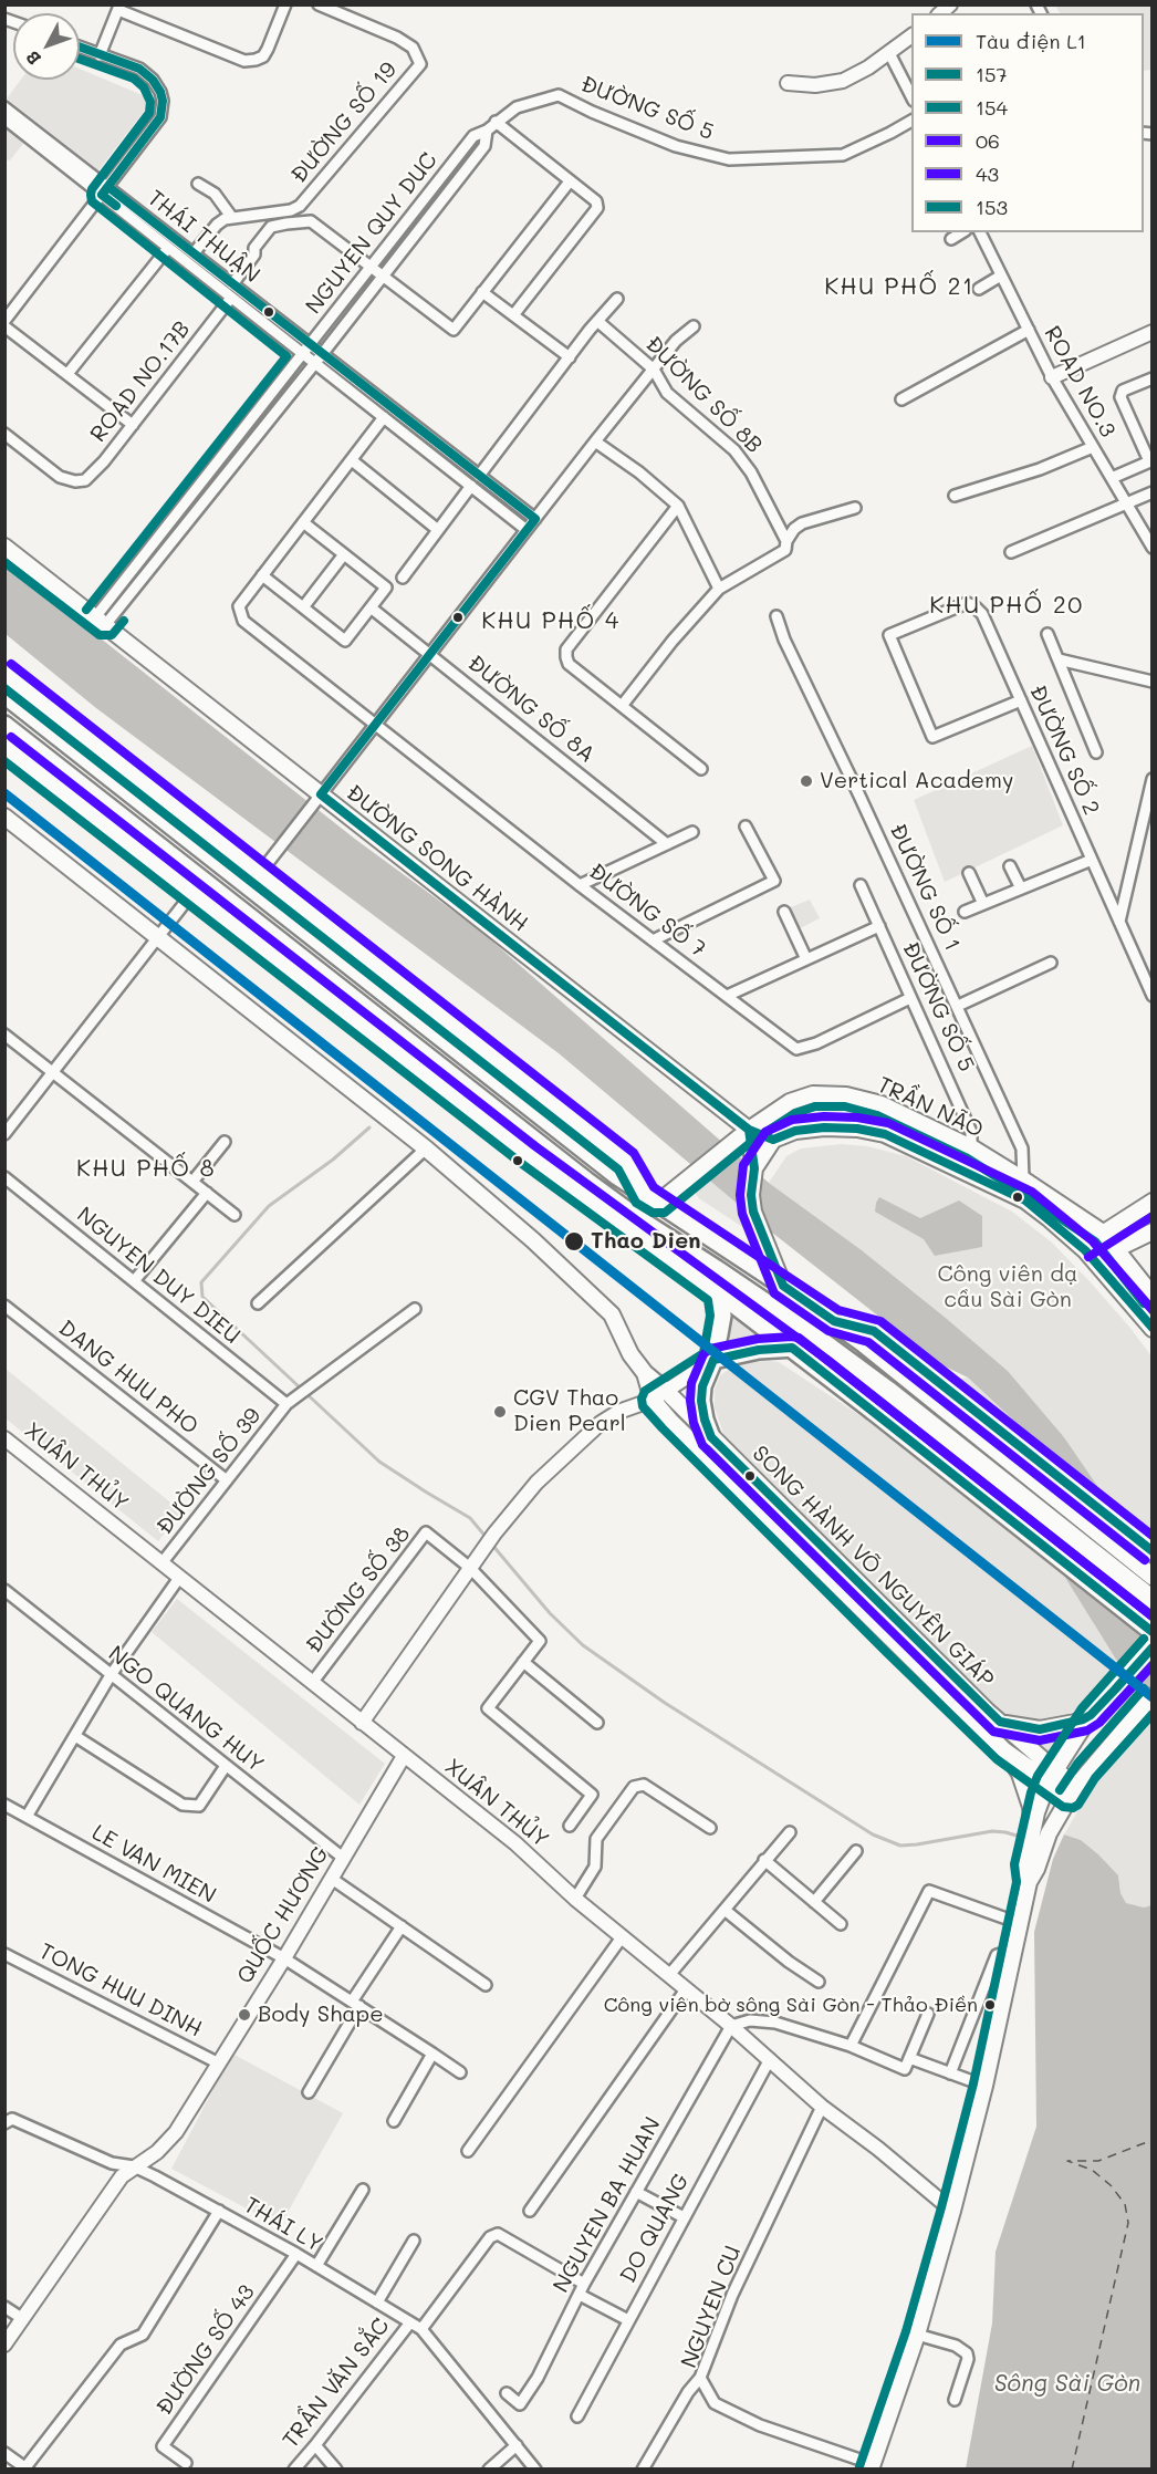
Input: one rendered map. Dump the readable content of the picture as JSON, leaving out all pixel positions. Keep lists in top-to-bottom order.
{
  "streets": {
    "main road": ["ĐƯỜNG SONG HÀNH", "TRẦN NÃO", "SONG HÀNH VÕ NGUYÊN GIÁP"],
    "street": [
      "ĐƯỜNG SỐ 5",
      "ĐƯỜNG SỐ 19",
      "NGUYEN QUY DUC",
      "THÁI THUẬN",
      "ROAD NO.17B",
      "ROAD NO.3",
      "ĐƯỜNG SỐ 8B",
      "ĐƯỜNG SỐ 8A",
      "ĐƯỜNG SỐ 2",
      "ĐƯỜNG SỐ 1",
      "ĐƯỜNG SỐ 7",
      "NGUYEN DUY DIEU",
      "DANG HUU PHO",
      "XUÂN THỦY",
      "ĐƯỜNG SỐ 39",
      "ĐƯỜNG SỐ 38",
      "NGO QUANG HUY",
      "LE VAN MIEN",
      "QUỐC HƯƠNG",
      "TONG HUU DINH",
      "NGUYEN BA HUAN",
      "THÁI LY",
      "DO QUANG",
      "NGUYEN CU",
      "ĐƯỜNG SỐ 43",
      "TRẦN VĂN SẮC"
    ]
  },
  "crossings": [
    ["ĐƯỜNG SỐ 5", "NGUYEN QUY DUC"],
    ["ĐƯỜNG SỐ 5", "ĐƯỜNG SỐ 7"],
    ["ĐƯỜNG SỐ 5", "TRẦN NÃO"],
    ["ĐƯỜNG SỐ 19", "THÁI THUẬN"],
    ["NGUYEN QUY DUC", "THÁI THUẬN"],
    ["NGUYEN QUY DUC", "ĐƯỜNG SONG HÀNH"],
    ["ĐƯỜNG SONG HÀNH", "TRẦN NÃO"],
    ["ĐƯỜNG SỐ 1", "TRẦN NÃO"],
    ["NGUYEN DUY DIEU", "ĐƯỜNG SỐ 39"],
    ["DANG HUU PHO", "ĐƯỜNG SỐ 39"],
    ["XUÂN THỦY", "ĐƯỜNG SỐ 39"],
    ["XUÂN THỦY", "ĐƯỜNG SỐ 38"],
    ["XUÂN THỦY", "QUỐC HƯƠNG"],
    ["XUÂN THỦY", "NGUYEN BA HUAN"],
    ["XUÂN THỦY", "DO QUANG"],
    ["XUÂN THỦY", "NGUYEN CU"],
    ["NGO QUANG HUY", "QUỐC HƯƠNG"],
    ["LE VAN MIEN", "QUỐC HƯƠNG"],
    ["QUỐC HƯƠNG", "TONG HUU DINH"],
    ["QUỐC HƯƠNG", "THÁI LY"],
    ["THÁI LY", "ĐƯỜNG SỐ 43"],
    ["THÁI LY", "TRẦN VĂN SẮC"]
  ],
  "districts": [
    "KHU PHỐ 21",
    "KHU PHỐ 20",
    "KHU PHỐ 4",
    "KHU PHỐ 8"
  ],
  "water": ["Sông Sài Gòn"],
  "parks": ["Công viên dạ cầu Sài Gòn"],
  "places": [
    "Vertical Academy",
    "Thao Dien",
    "CGV Thao Dien Pearl",
    "Công viên bờ sông Sài Gòn - Thảo Điền",
    "Body Shape"
  ],
  "lines": [
    "transit line 157",
    "transit line 154",
    "transit line 06",
    "metro line L1",
    "transit line 43",
    "transit line 153"
  ],
  "legend": [
    "Tàu điện L1",
    "157",
    "154",
    "06",
    "43",
    "153"
  ],
  "north": "bottom left"
}
